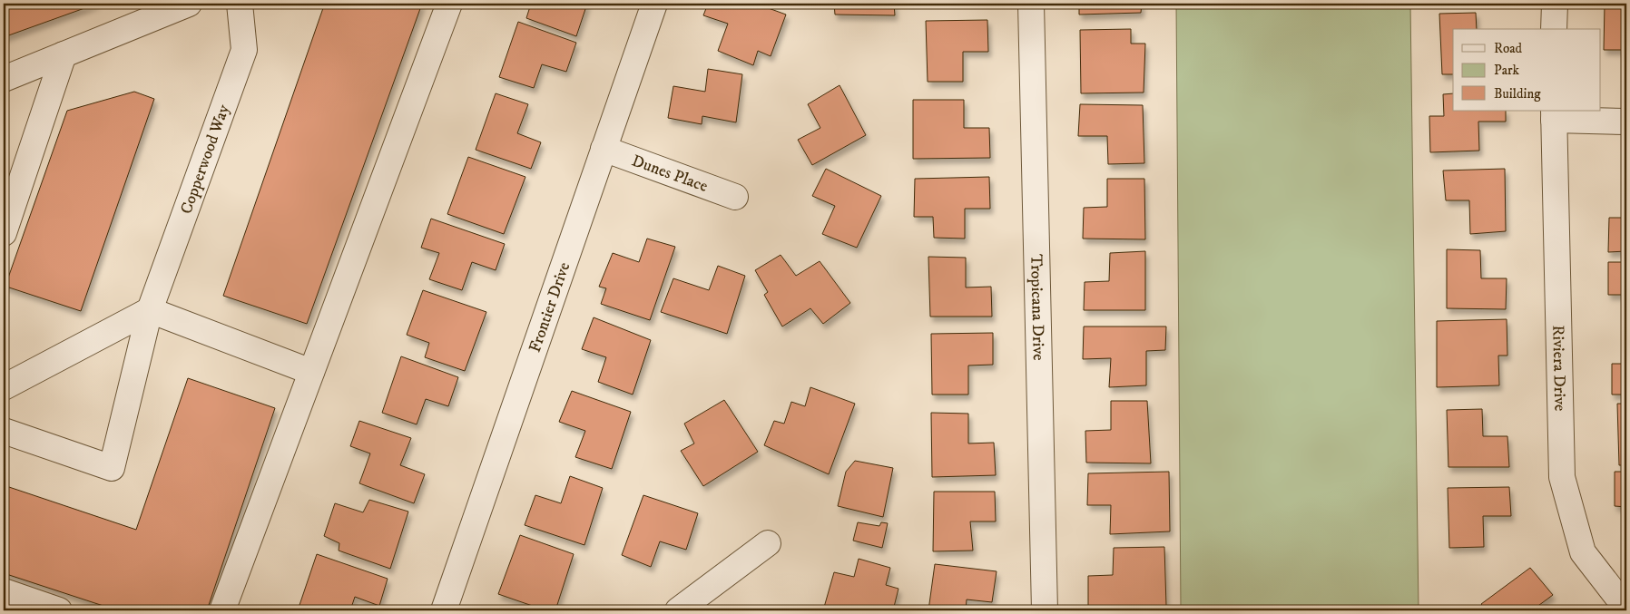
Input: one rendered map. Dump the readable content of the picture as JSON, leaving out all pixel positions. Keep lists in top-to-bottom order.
{
  "streets": {
    "street": [
      "Copperwood Way",
      "Dunes Place",
      "Frontier Drive",
      "Tropicana Drive",
      "Riviera Drive"
    ]
  },
  "crossings": [
    ["Dunes Place", "Frontier Drive"]
  ],
  "legend": ["Road", "Park", "Building"]
}
